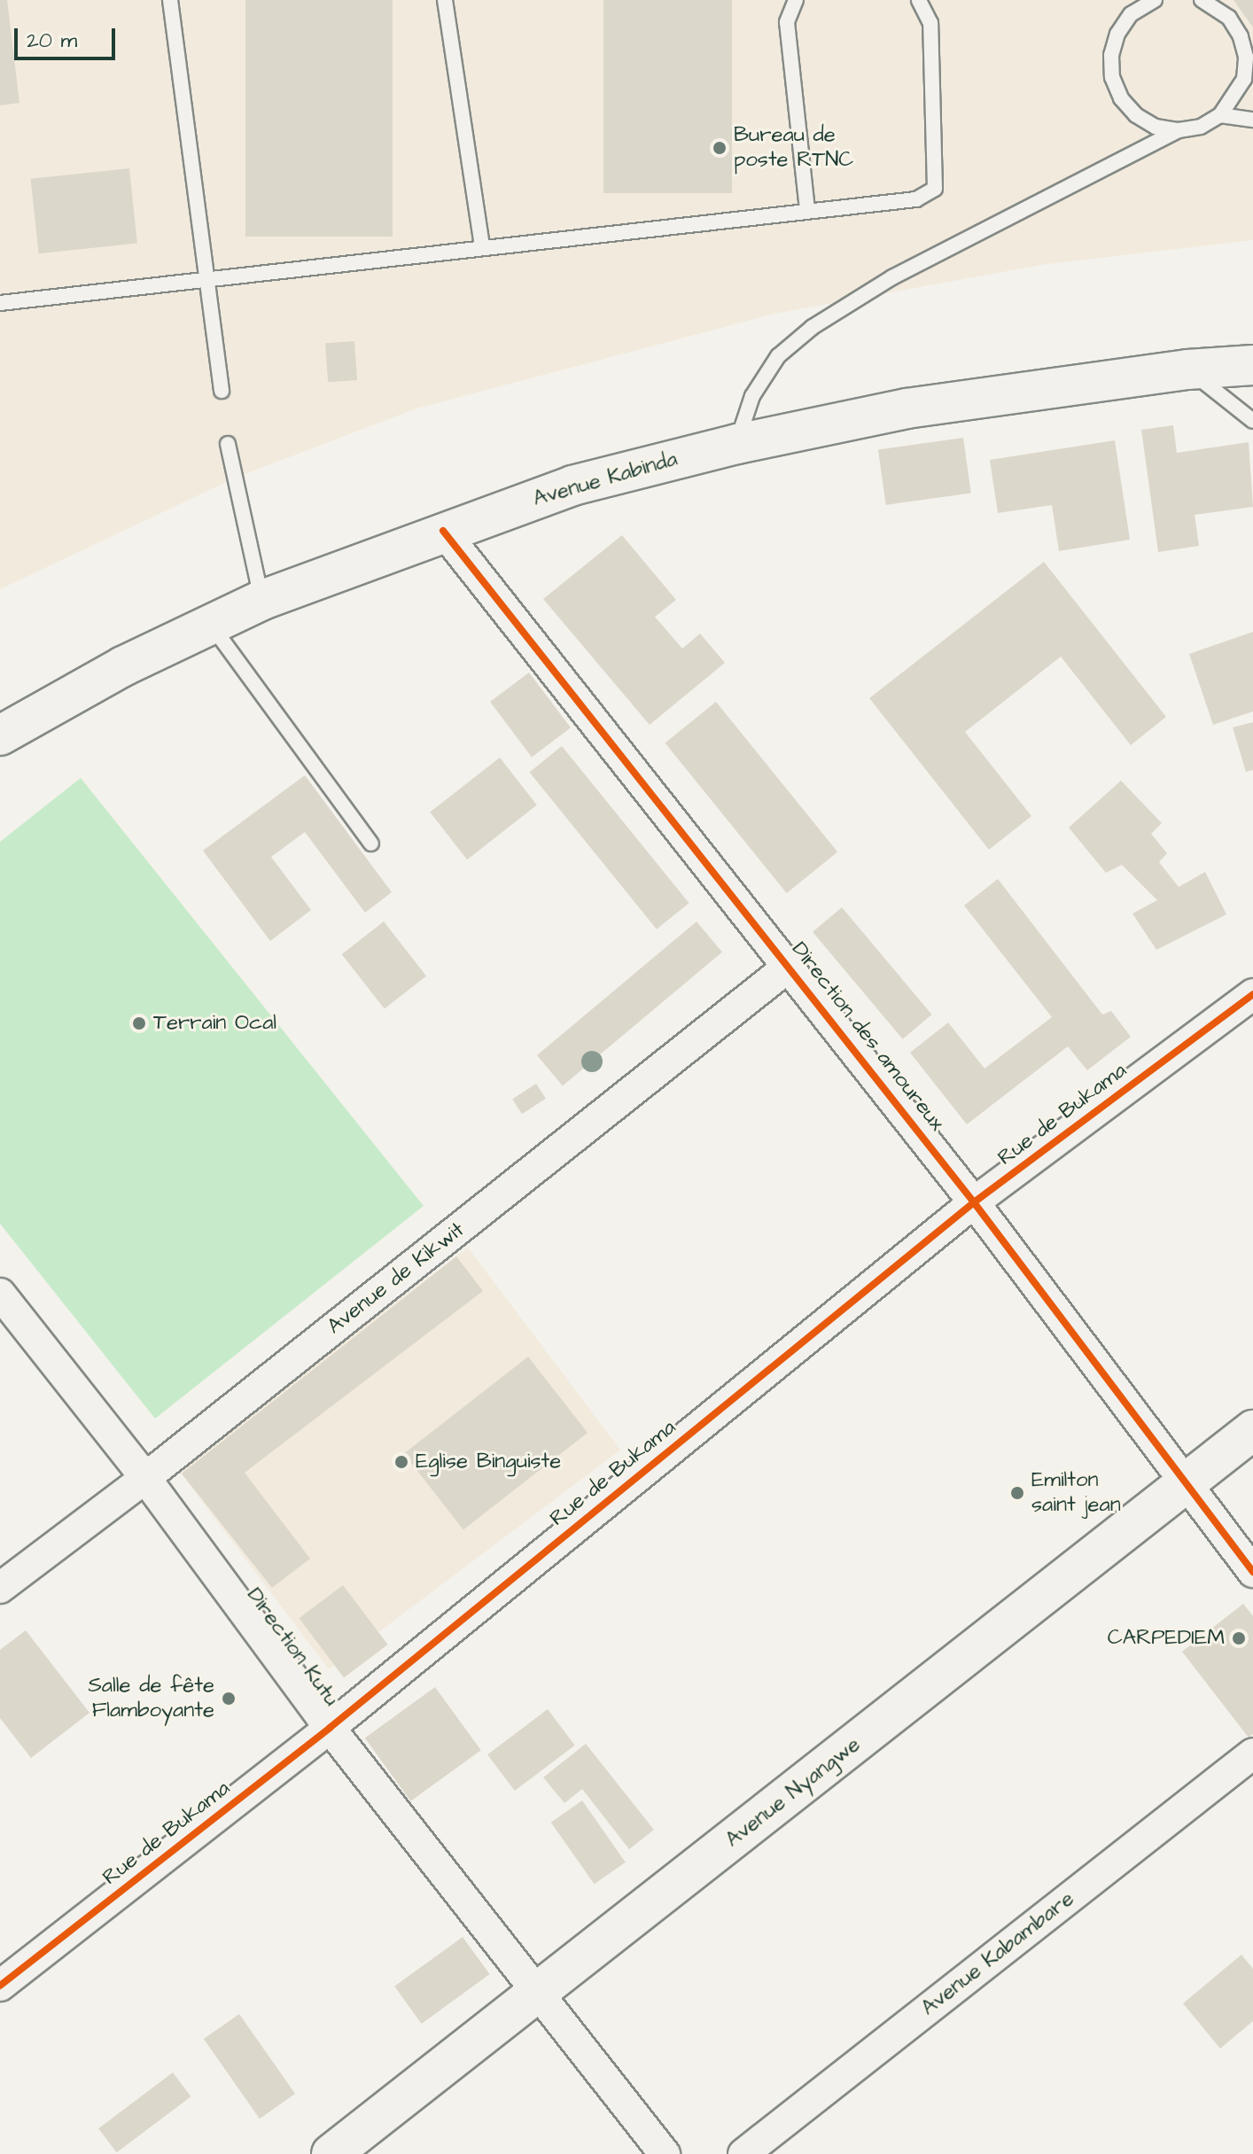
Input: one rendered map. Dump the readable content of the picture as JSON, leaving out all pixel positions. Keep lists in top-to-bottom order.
{
  "streets": {
    "street": [
      "Avenue Kabinda",
      "Direction des amoureux",
      "Rue de Bukama",
      "Avenue de Kikwit",
      "Direction Kutu",
      "Avenue Nyangwe",
      "Avenue Kabambare"
    ]
  },
  "crossings": [
    ["Avenue Kabinda", "Direction des amoureux"],
    ["Direction des amoureux", "Rue de Bukama"],
    ["Direction des amoureux", "Avenue de Kikwit"],
    ["Direction des amoureux", "Avenue Nyangwe"],
    ["Rue de Bukama", "Direction Kutu"],
    ["Avenue de Kikwit", "Direction Kutu"],
    ["Direction Kutu", "Avenue Nyangwe"]
  ],
  "places": [
    "Bureau de poste RTNC",
    "Terrain Ocal",
    "Eglise Binguiste",
    "Emilton saint jean",
    "CARPEDIEM",
    "Salle de fête Flamboyante"
  ],
  "scale_bar": "20 m"
}
